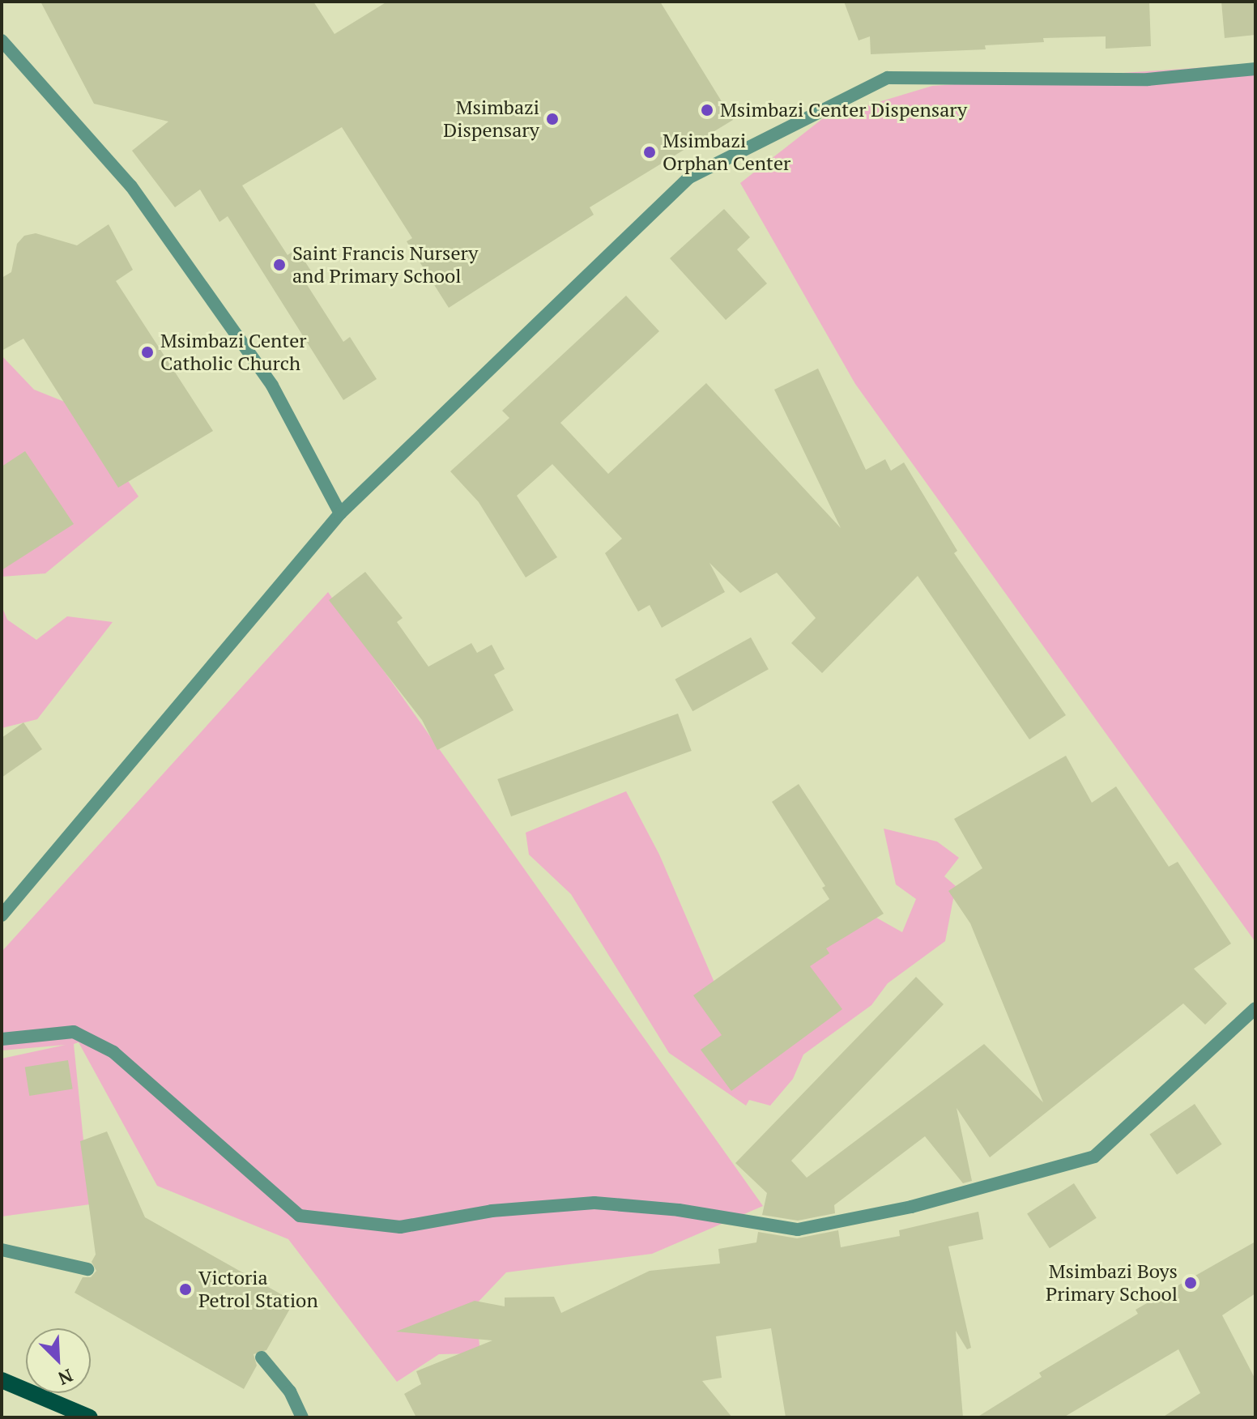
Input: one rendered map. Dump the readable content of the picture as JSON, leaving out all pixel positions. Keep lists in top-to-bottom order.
{
  "places": [
    "Msimbazi Center Dispensary",
    "Msimbazi Dispensary",
    "Msimbazi Orphan Center",
    "Saint Francis Nursery and Primary School",
    "Msimbazi Center Catholic Church",
    "Msimbazi Boys Primary School",
    "Victoria Petrol Station"
  ],
  "north": "bottom right"
}
